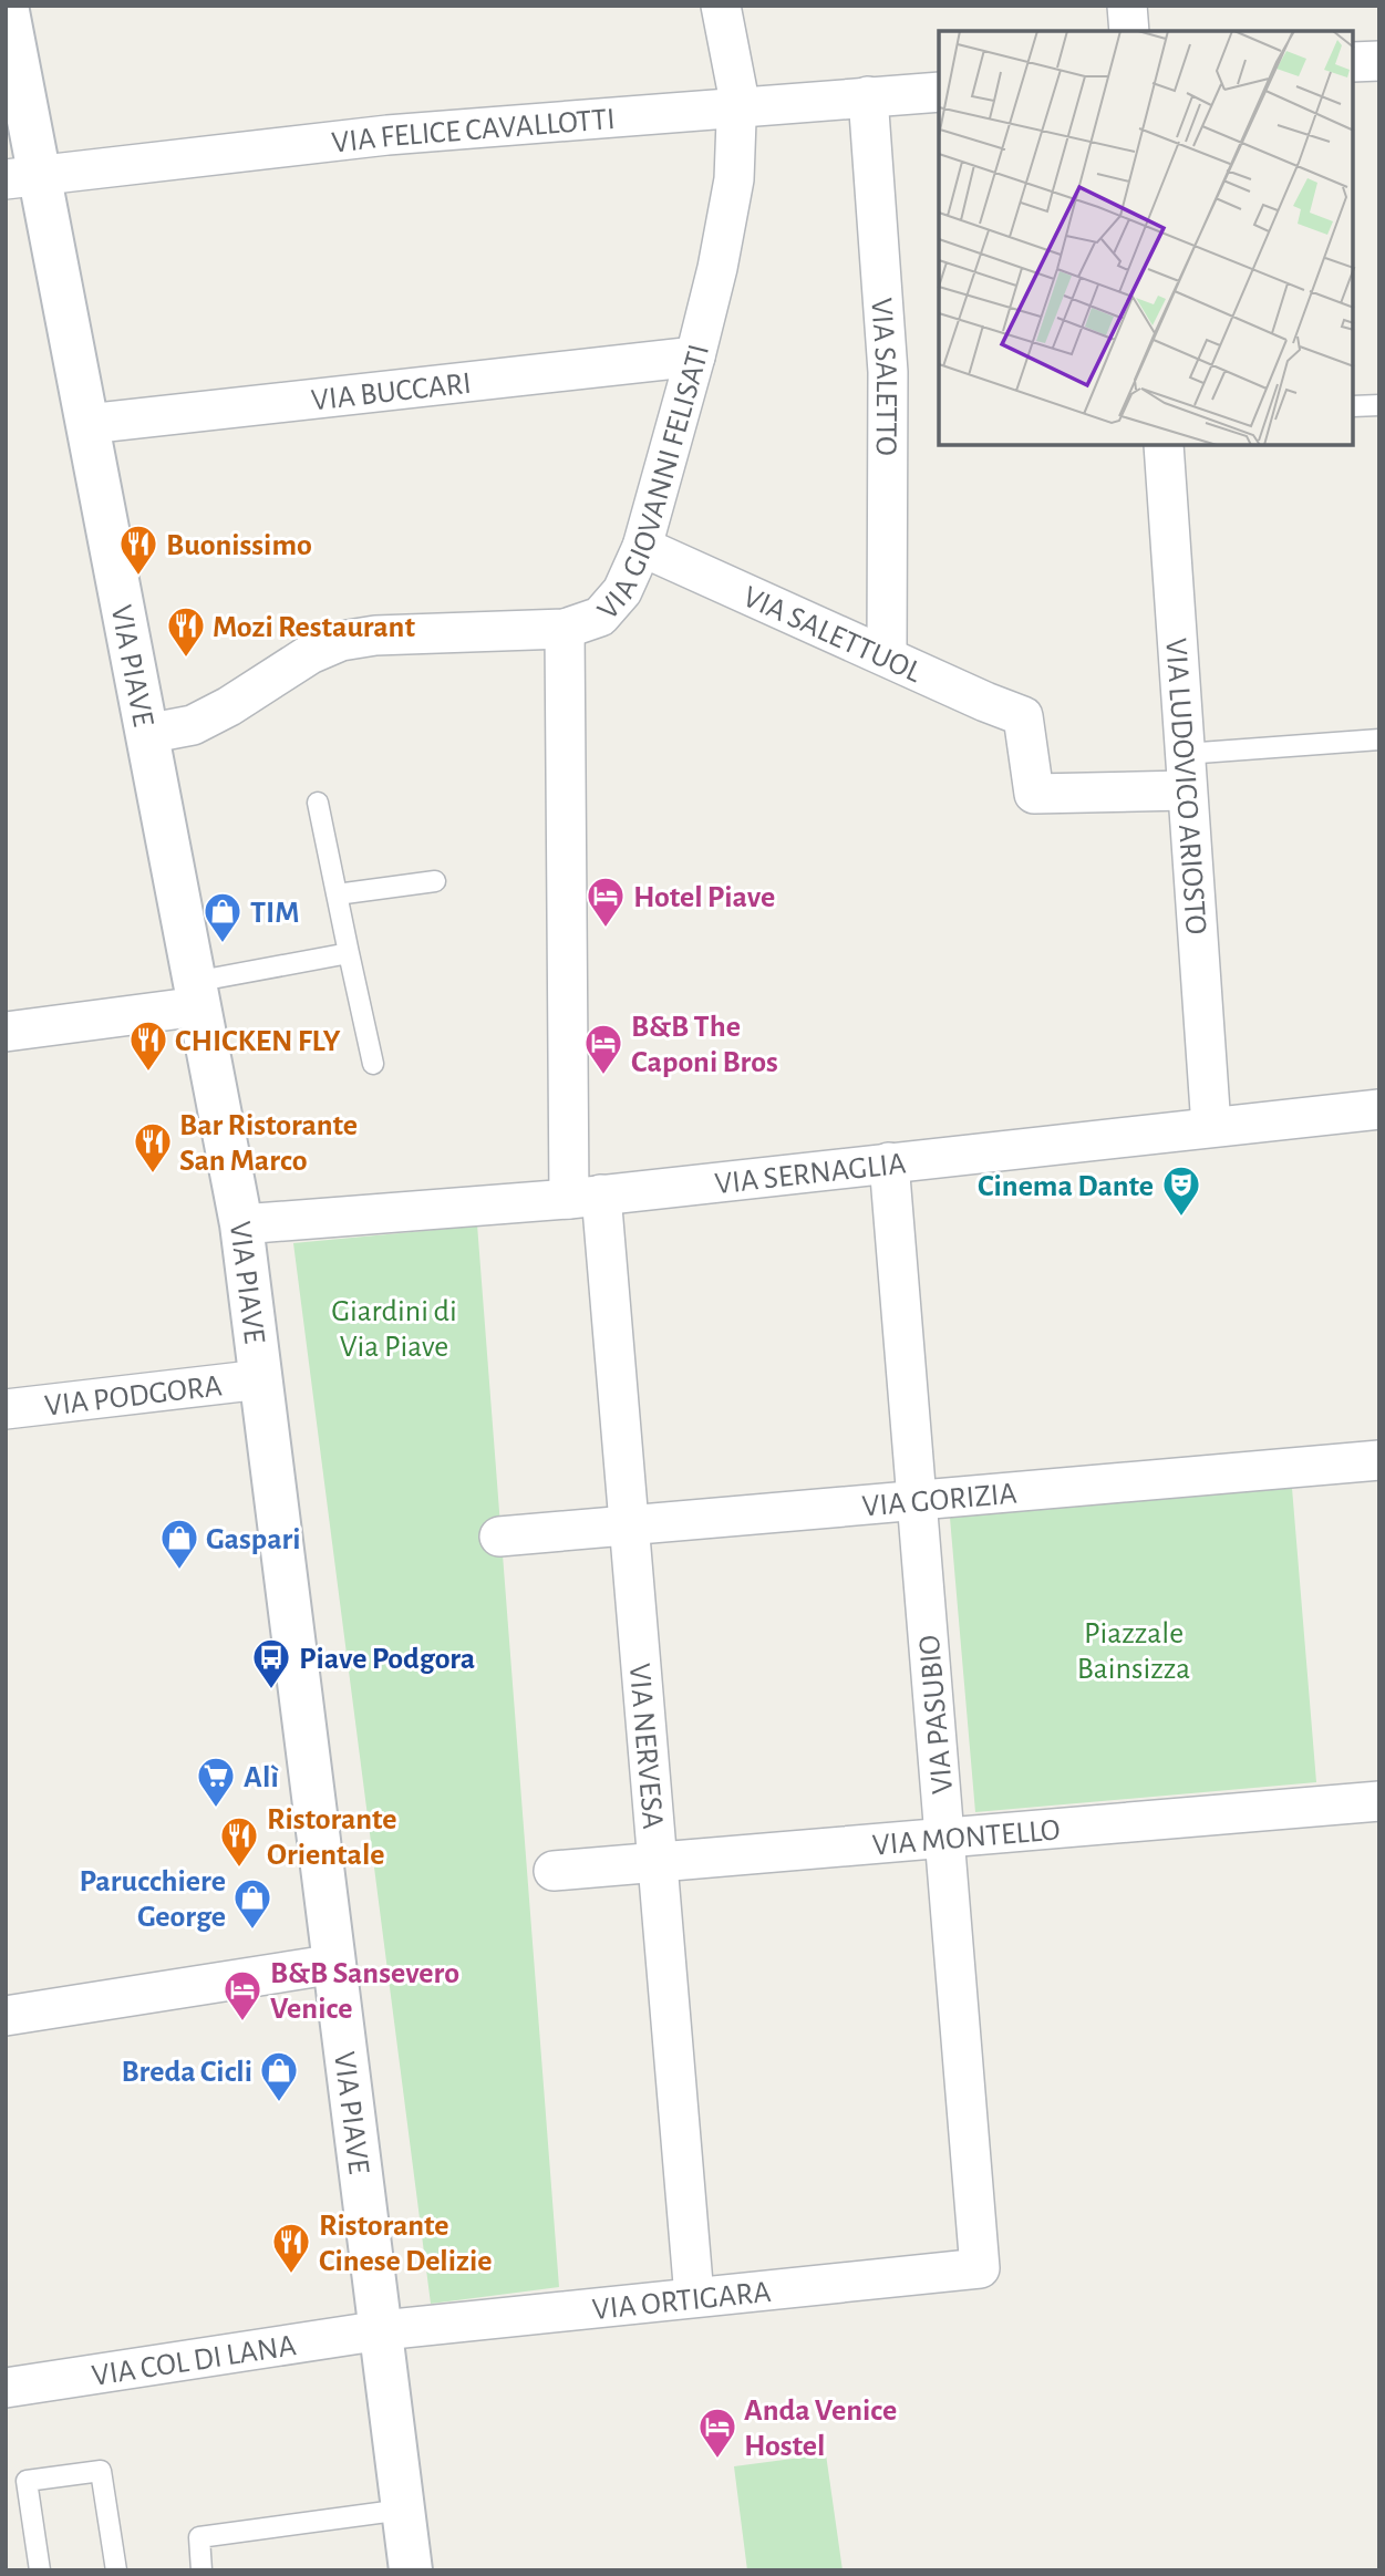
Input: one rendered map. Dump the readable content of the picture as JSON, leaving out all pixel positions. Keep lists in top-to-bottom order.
{
  "streets": {
    "street": [
      "VIA FELICE CAVALLOTTI",
      "VIA SALETTO",
      "VIA BUCCARI",
      "VIA GIOVANNI FELISATI",
      "VIA SALETTUOL",
      "VIA PIAVE",
      "VIA LUDOVICO ARIOSTO",
      "VIA SERNAGLIA",
      "VIA PODGORA",
      "VIA GORIZIA",
      "VIA PASUBIO",
      "VIA NERVESA",
      "VIA MONTELLO",
      "VIA ORTIGARA",
      "VIA COL DI LANA"
    ]
  },
  "crossings": [
    ["VIA FELICE CAVALLOTTI", "VIA SALETTO"],
    ["VIA FELICE CAVALLOTTI", "VIA GIOVANNI FELISATI"],
    ["VIA FELICE CAVALLOTTI", "VIA PIAVE"],
    ["VIA SALETTO", "VIA SALETTUOL"],
    ["VIA BUCCARI", "VIA GIOVANNI FELISATI"],
    ["VIA BUCCARI", "VIA PIAVE"],
    ["VIA GIOVANNI FELISATI", "VIA SALETTUOL"],
    ["VIA GIOVANNI FELISATI", "VIA PIAVE"],
    ["VIA GIOVANNI FELISATI", "VIA NERVESA"],
    ["VIA SALETTUOL", "VIA LUDOVICO ARIOSTO"],
    ["VIA PIAVE", "VIA SERNAGLIA"],
    ["VIA PIAVE", "VIA PODGORA"],
    ["VIA PIAVE", "VIA ORTIGARA"],
    ["VIA PIAVE", "VIA COL DI LANA"],
    ["VIA LUDOVICO ARIOSTO", "VIA SERNAGLIA"],
    ["VIA SERNAGLIA", "VIA PASUBIO"],
    ["VIA SERNAGLIA", "VIA NERVESA"],
    ["VIA GORIZIA", "VIA PASUBIO"],
    ["VIA GORIZIA", "VIA NERVESA"],
    ["VIA PASUBIO", "VIA MONTELLO"],
    ["VIA PASUBIO", "VIA ORTIGARA"],
    ["VIA NERVESA", "VIA MONTELLO"],
    ["VIA NERVESA", "VIA ORTIGARA"],
    ["VIA ORTIGARA", "VIA COL DI LANA"]
  ],
  "parks": ["Giardini di Via Piave", "Piazzale Bainsizza"],
  "places": {
    "restaurant": [
      "Buonissimo",
      "Mozi Restaurant",
      "CHICKEN FLY",
      "Bar Ristorante San Marco",
      "Ristorante Orientale",
      "Ristorante Cinese Delizie"
    ],
    "hotel": [
      "Hotel Piave",
      "B&B The Caponi Bros",
      "B&B Sansevero Venice",
      "Anda Venice Hostel"
    ],
    "shop": [
      "TIM",
      "Gaspari",
      "Parucchiere George",
      "Breda Cicli"
    ],
    "theatre": ["Cinema Dante"],
    "bus stop": ["Piave Podgora"],
    "supermarket": ["Alì"]
  }
}
